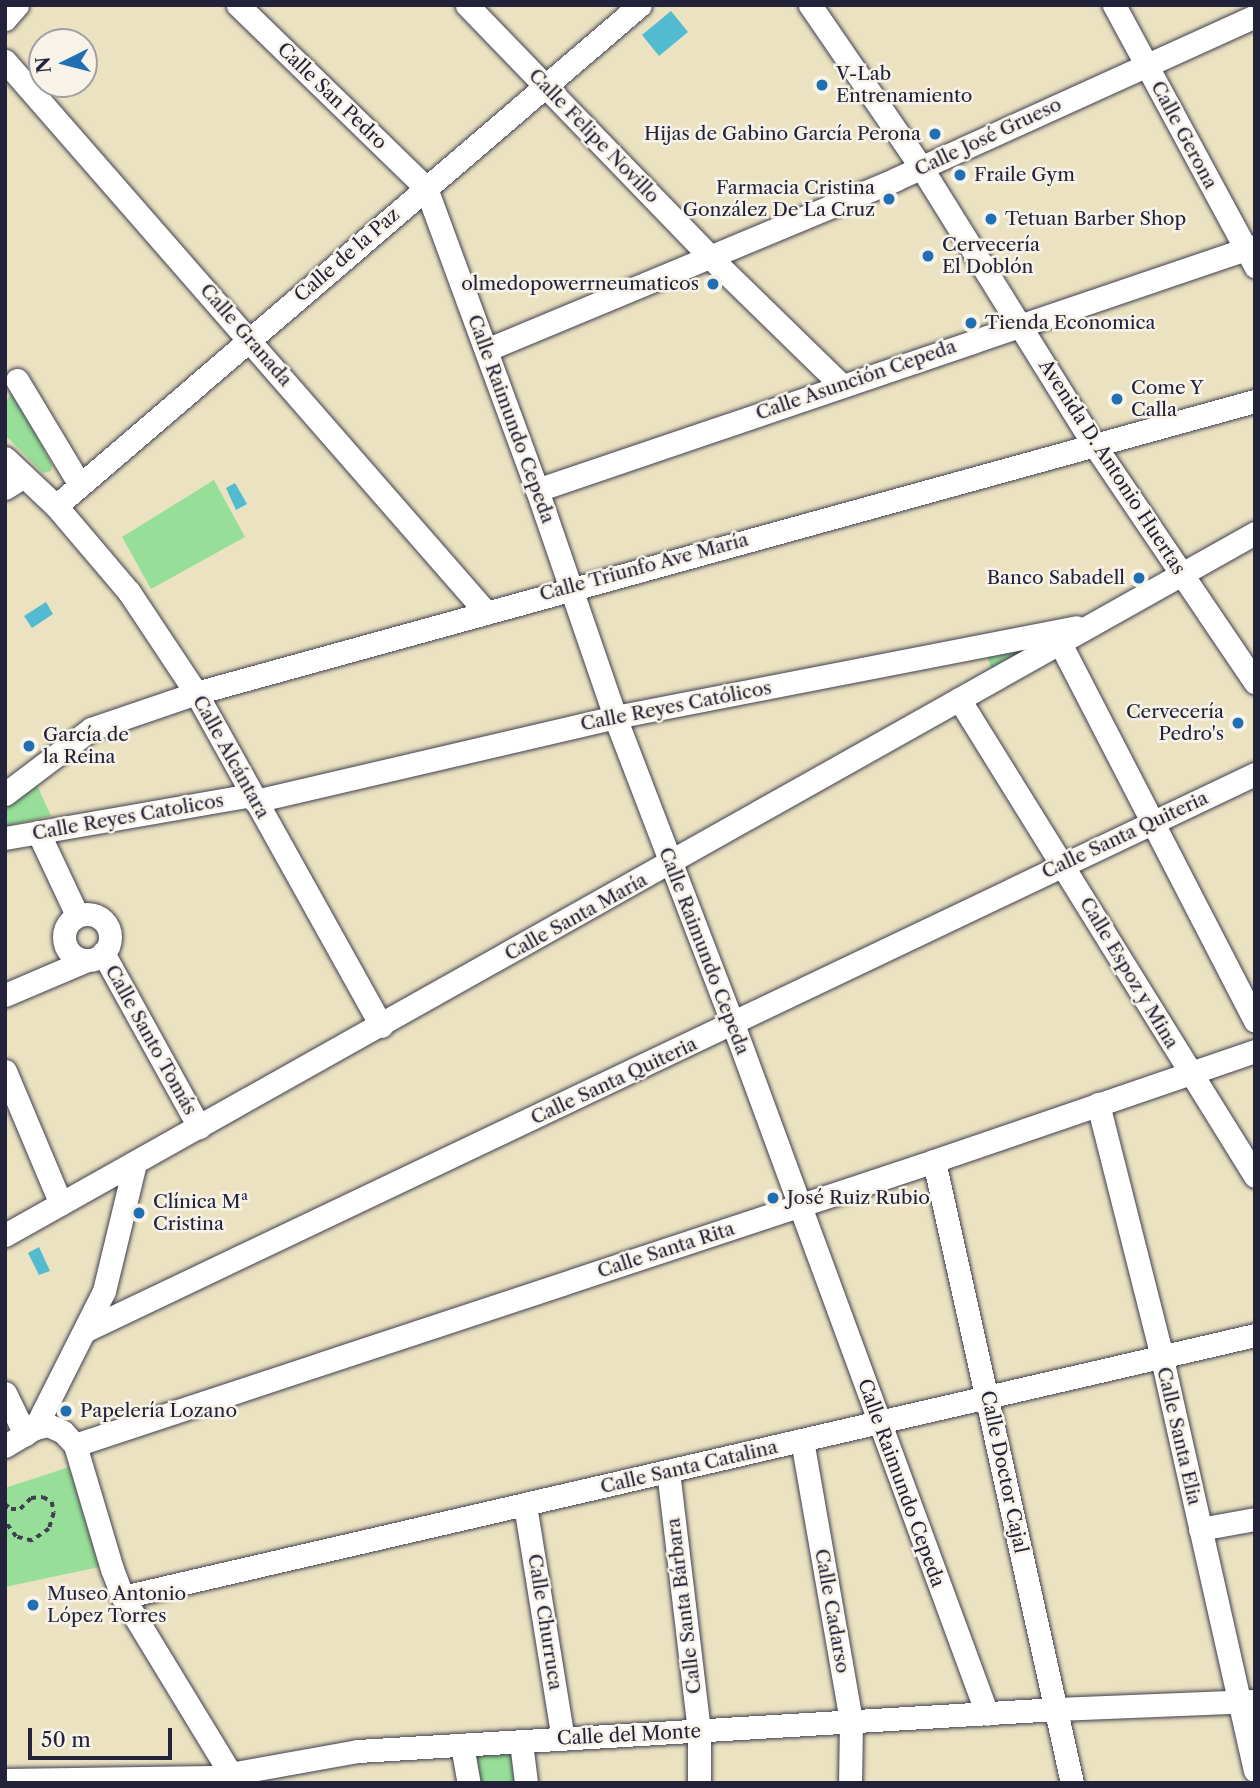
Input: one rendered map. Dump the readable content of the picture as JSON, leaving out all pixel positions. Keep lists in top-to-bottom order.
{
  "streets": {
    "street": [
      "Calle San Pedro",
      "Calle Gerona",
      "Calle Felipe Novillo",
      "Calle José Grueso",
      "Calle de la Paz",
      "Calle Granada",
      "Calle Asunción Cepeda",
      "Calle Raimundo Cepeda",
      "Avenida D. Antonio Huertas",
      "Calle Triunfo Ave María",
      "Calle Reyes Católicos",
      "Calle Alcántara",
      "Calle Reyes Catolicos",
      "Calle Santa Quiteria",
      "Calle Santa María",
      "Calle Espoz y Mina",
      "Calle Santo Tomás",
      "Calle Santa Rita",
      "Calle Santa Elia",
      "Calle Santa Catalina",
      "Calle Doctor Cajal",
      "Calle Santa Bárbara",
      "Calle Cadarso",
      "Calle Churruca",
      "Calle del Monte"
    ]
  },
  "crossings": [
    ["Calle San Pedro", "Calle de la Paz"],
    ["Calle San Pedro", "Calle Raimundo Cepeda"],
    ["Calle Gerona", "Calle José Grueso"],
    ["Calle Gerona", "Calle Asunción Cepeda"],
    ["Calle Felipe Novillo", "Calle José Grueso"],
    ["Calle Felipe Novillo", "Calle de la Paz"],
    ["Calle Felipe Novillo", "Calle Asunción Cepeda"],
    ["Calle José Grueso", "Calle Raimundo Cepeda"],
    ["Calle José Grueso", "Avenida D. Antonio Huertas"],
    ["Calle de la Paz", "Calle Granada"],
    ["Calle de la Paz", "Calle Raimundo Cepeda"],
    ["Calle de la Paz", "Calle Alcántara"],
    ["Calle Granada", "Calle Triunfo Ave María"],
    ["Calle Asunción Cepeda", "Calle Raimundo Cepeda"],
    ["Calle Asunción Cepeda", "Avenida D. Antonio Huertas"],
    ["Calle Raimundo Cepeda", "Calle Triunfo Ave María"],
    ["Calle Raimundo Cepeda", "Calle Reyes Católicos"],
    ["Calle Raimundo Cepeda", "Calle Santa Quiteria"],
    ["Calle Raimundo Cepeda", "Calle Santa María"],
    ["Calle Raimundo Cepeda", "Calle Santa Rita"],
    ["Calle Raimundo Cepeda", "Calle Santa Catalina"],
    ["Calle Raimundo Cepeda", "Calle del Monte"],
    ["Avenida D. Antonio Huertas", "Calle Triunfo Ave María"],
    ["Avenida D. Antonio Huertas", "Calle Santa María"],
    ["Calle Triunfo Ave María", "Calle Alcántara"],
    ["Calle Reyes Católicos", "Calle Alcántara"],
    ["Calle Reyes Católicos", "Calle Reyes Catolicos"],
    ["Calle Reyes Católicos", "Calle Santa María"],
    ["Calle Alcántara", "Calle Reyes Catolicos"],
    ["Calle Alcántara", "Calle Santa María"],
    ["Calle Santa Quiteria", "Calle Espoz y Mina"],
    ["Calle Santa María", "Calle Espoz y Mina"],
    ["Calle Santa María", "Calle Santo Tomás"],
    ["Calle Espoz y Mina", "Calle Santa Rita"],
    ["Calle Santa Rita", "Calle Santa Elia"],
    ["Calle Santa Rita", "Calle Doctor Cajal"],
    ["Calle Santa Elia", "Calle Santa Catalina"],
    ["Calle Santa Elia", "Calle del Monte"],
    ["Calle Santa Catalina", "Calle Doctor Cajal"],
    ["Calle Santa Catalina", "Calle Santa Bárbara"],
    ["Calle Santa Catalina", "Calle Cadarso"],
    ["Calle Santa Catalina", "Calle Churruca"],
    ["Calle Doctor Cajal", "Calle del Monte"],
    ["Calle Santa Bárbara", "Calle del Monte"],
    ["Calle Cadarso", "Calle del Monte"],
    ["Calle Churruca", "Calle del Monte"]
  ],
  "places": [
    "V-Lab Entrenamiento",
    "Hijas de Gabino García Perona",
    "Fraile Gym",
    "Farmacia Cristina González De La Cruz",
    "Tetuan Barber Shop",
    "Cervecería El Doblón",
    "olmedopowerrneumaticos",
    "Tienda Economica",
    "Come Y Calla",
    "Banco Sabadell",
    "Cervecería Pedro's",
    "García de la Reina",
    "José Ruiz Rubio",
    "Clínica Mª Cristina",
    "Papelería Lozano",
    "Museo Antonio López Torres"
  ],
  "scale_bar": "50 m",
  "north": "left"
}
